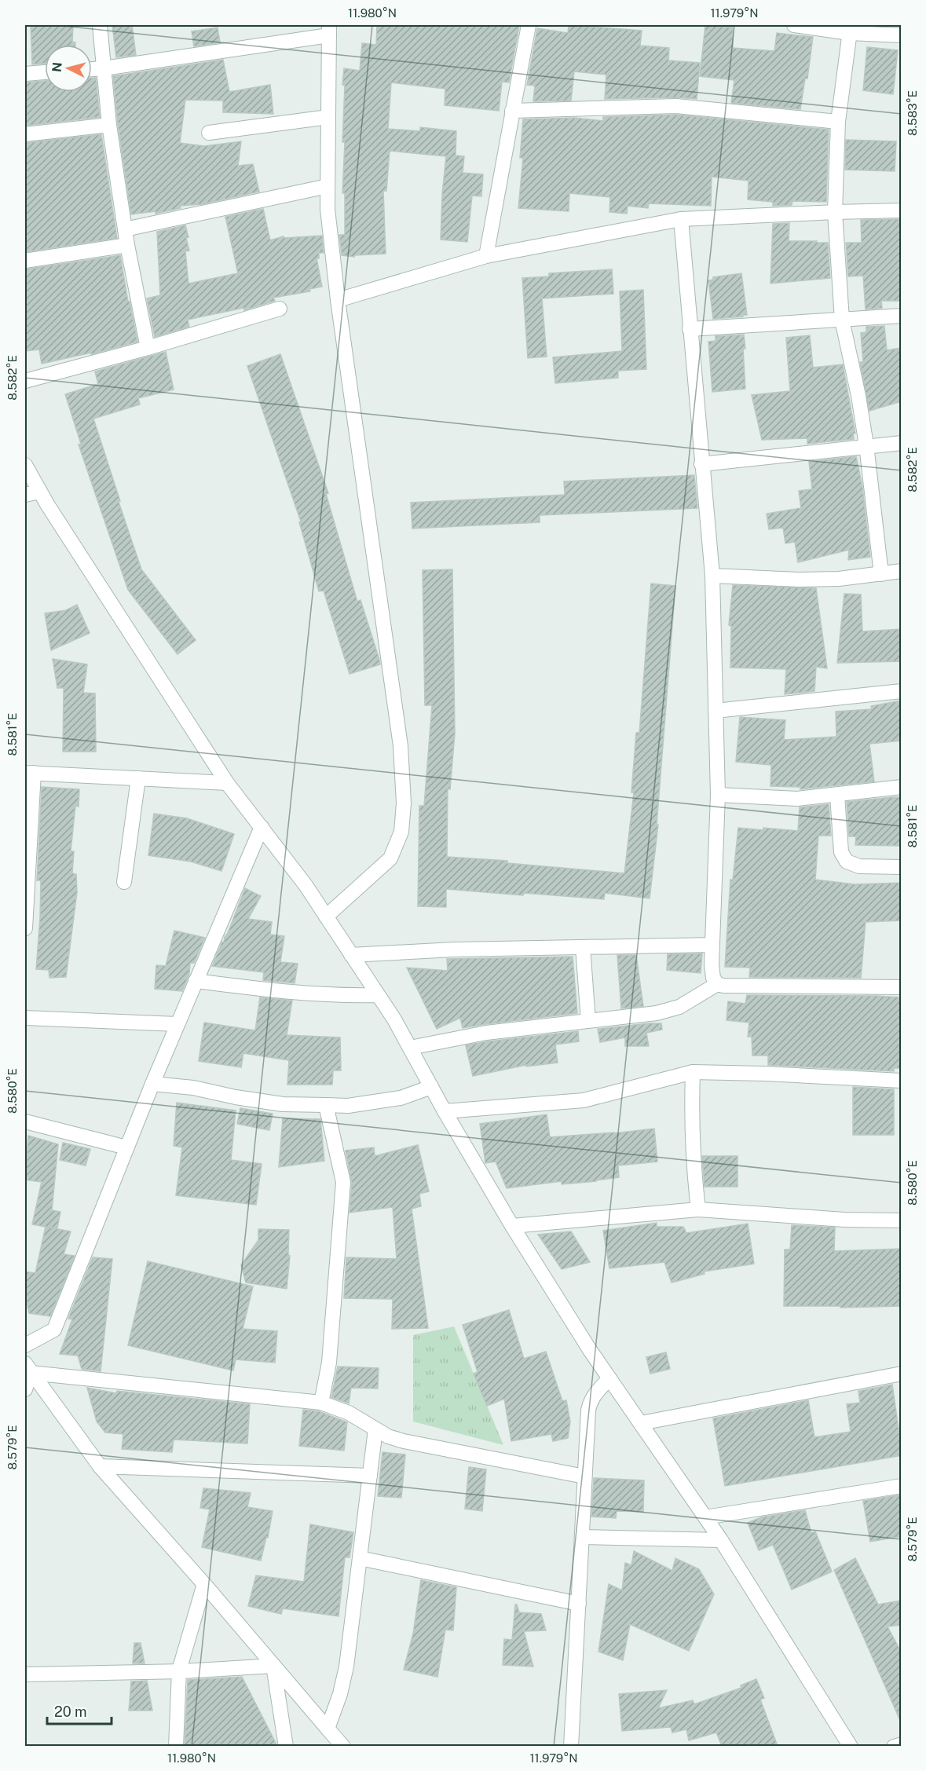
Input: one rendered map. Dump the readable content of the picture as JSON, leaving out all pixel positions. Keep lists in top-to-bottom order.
{
  "scale_bar": "20 m",
  "north": "left",
  "coordinates": [
    "11.980°N",
    "11.979°N",
    "8.583°E",
    "8.582°E",
    "8.581°E",
    "8.580°E",
    "8.579°E"
  ]
}
